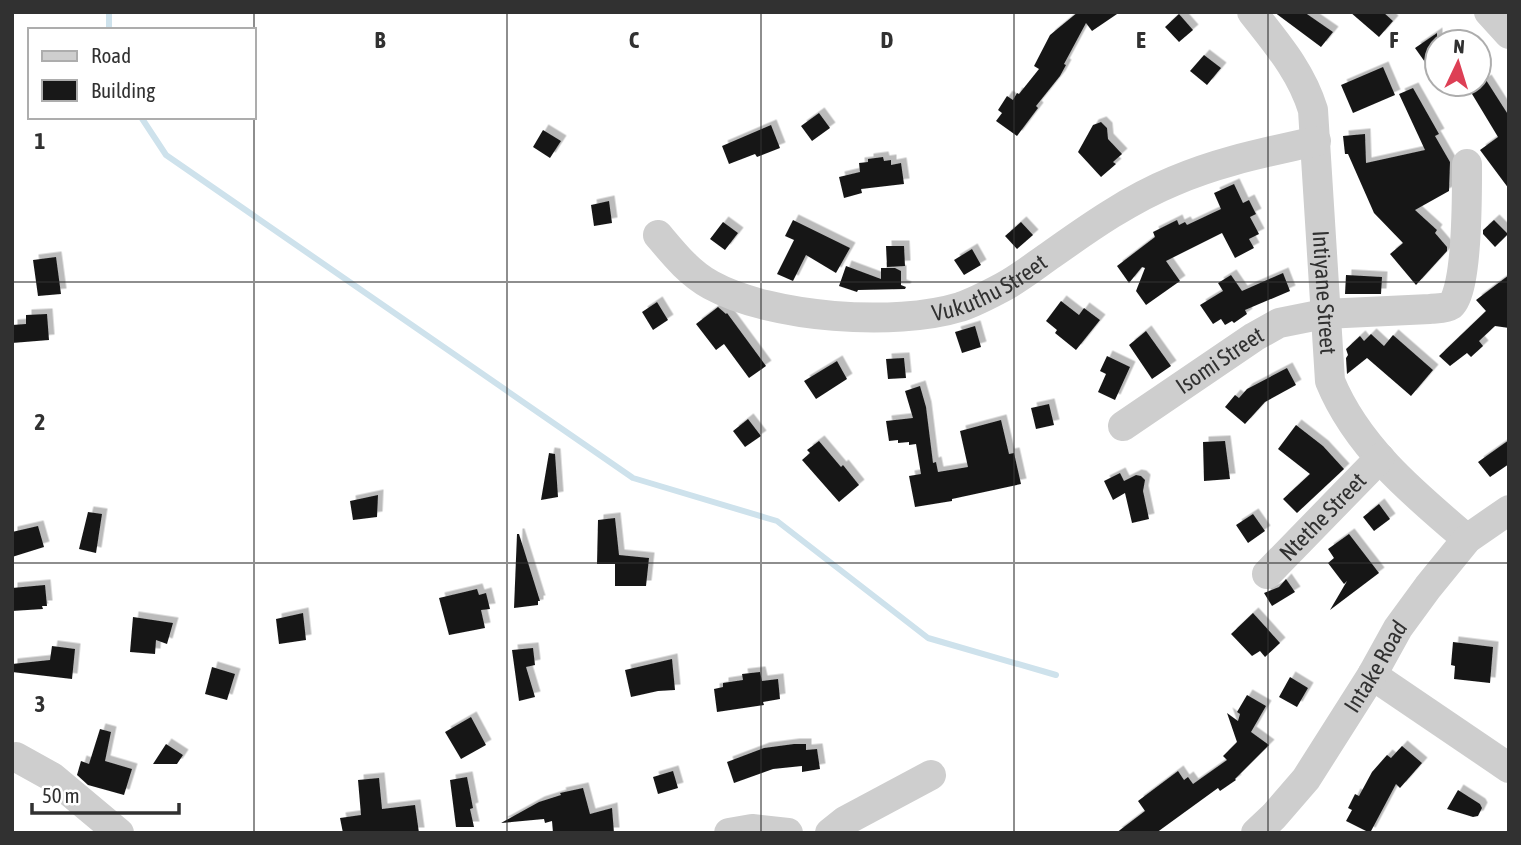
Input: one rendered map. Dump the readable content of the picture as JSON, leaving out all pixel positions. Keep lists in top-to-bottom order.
{
  "streets": {
    "street": [
      "Vukuthu Street",
      "Intiyane Street",
      "Isomi Street",
      "Ntethe Street",
      "Intake Road"
    ]
  },
  "crossings": [
    ["Vukuthu Street", "Intiyane Street"],
    ["Intiyane Street", "Isomi Street"],
    ["Intiyane Street", "Ntethe Street"],
    ["Intiyane Street", "Intake Road"]
  ],
  "legend": ["Road", "Building"],
  "scale_bar": "50 m",
  "north": "top",
  "grid": {
    "columns": [
      "B",
      "C",
      "D",
      "E",
      "F"
    ],
    "rows": ["1", "2", "3"]
  }
}
